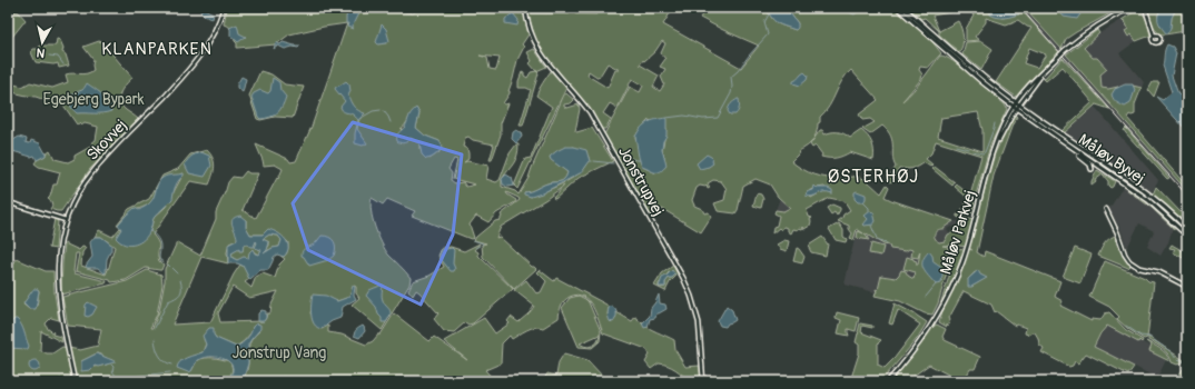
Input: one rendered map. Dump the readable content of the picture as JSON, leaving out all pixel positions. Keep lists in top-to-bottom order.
{
  "streets": {
    "main road": ["Måløv Byvej"],
    "street": ["Skovvej", "Jonstrupvej", "Måløv Parkvej"]
  },
  "crossings": [
    ["Måløv Byvej", "Måløv Parkvej"]
  ],
  "districts": ["KLANPARKEN", "ØSTERHØJ"],
  "parks": ["Egebjerg Bypark", "Jonstrup Vang"],
  "north": "bottom"
}
